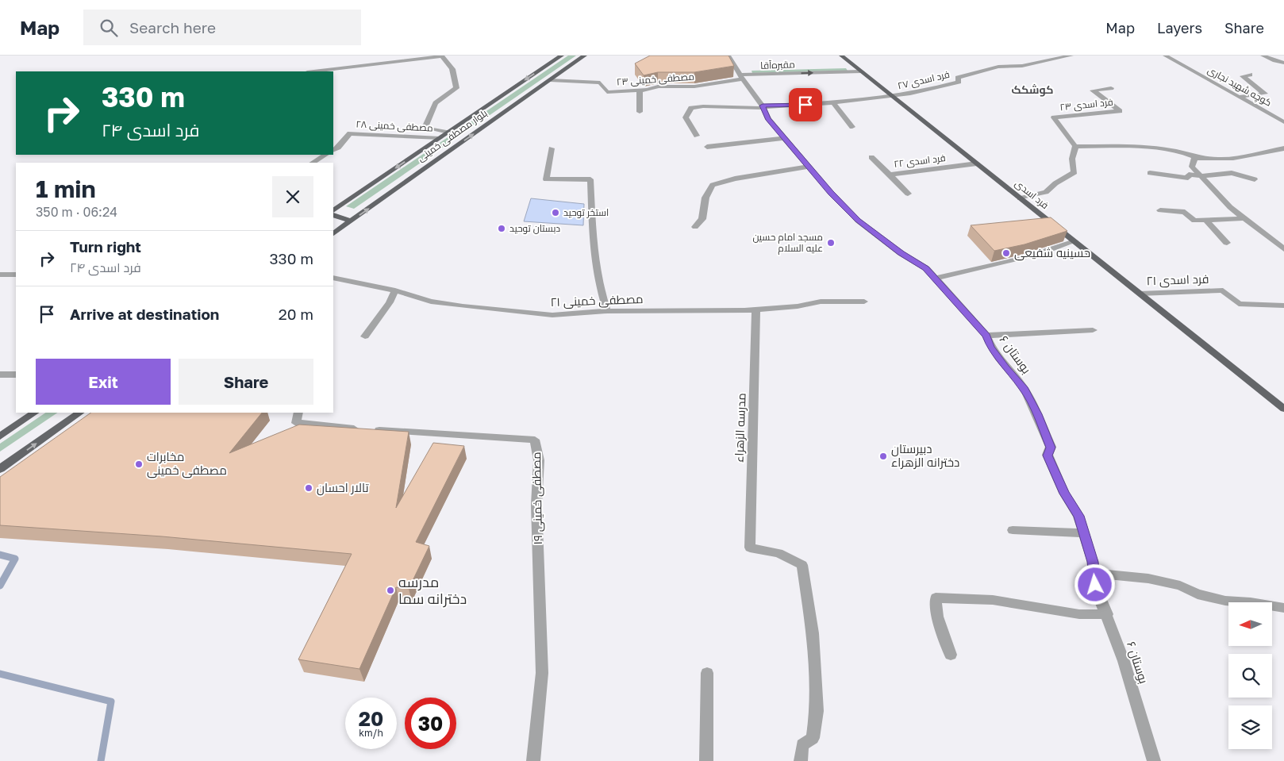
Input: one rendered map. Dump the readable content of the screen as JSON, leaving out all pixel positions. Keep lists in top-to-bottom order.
{
  "streets": {
    "main road": ["بلوار مصطفی خمینی", "فرد اسدی"],
    "street": [
      "مقبره‌آقا",
      "مصطفی خمینی ۲۳",
      "فرد اسدی ۲۷",
      "کوچه شهید ‌نجاری",
      "فرد اسدی ۲۳",
      "مصطفی خمینی ۲۸",
      "فرد اسدی ۲۲",
      "فرد اسدی ۲۱",
      "مصطفی خمینی ۲۱",
      "بوستان ۶",
      "مدرسه الزهراء",
      "مصطفی خمینی ۱۹"
    ]
  },
  "crossings": [
    ["مقبره‌آقا", "مصطفی خمینی ۲۳"],
    ["مقبره‌آقا", "فرد اسدی"],
    ["مقبره‌آقا", "بوستان ۶"],
    ["مصطفی خمینی ۲۳", "بلوار مصطفی خمینی"],
    ["مصطفی خمینی ۲۳", "بوستان ۶"],
    ["فرد اسدی ۲۷", "فرد اسدی"],
    ["مصطفی خمینی ۲۸", "بلوار مصطفی خمینی"],
    ["فرد اسدی ۲۲", "فرد اسدی"],
    ["فرد اسدی", "فرد اسدی ۲۱"],
    ["مصطفی خمینی ۲۱", "مدرسه الزهراء"]
  ],
  "districts": ["کوشکک"],
  "places": [
    "استخر توحید",
    "دبستان توحید",
    "مسجد امام حسین علیه السلام",
    "حسینیه شفیعی",
    "دبیرستان دخترانه الزهراء",
    "مخابرات مصطفی خمینی",
    "تالار احسان",
    "مدرسه دخترانه سما"
  ],
  "north": "left",
  "page": {
    "header": "Map",
    "search": "Search here",
    "nav": ["Map", "Layers", "Share"],
    "turn": ["330 m", "فرد اسدی ۲۴"],
    "heading": ["1 min", "350 m · 06:24"],
    "list": [
      {
        "name": "Turn right",
        "note": "فرد اسدی ۲۴",
        "value": "330 m"
      },
      {
        "name": "Arrive at destination",
        "value": "20 m"
      }
    ],
    "buttons": ["Exit", "Share"],
    "speed": "20 km/h",
    "limit": "30"
  }
}
